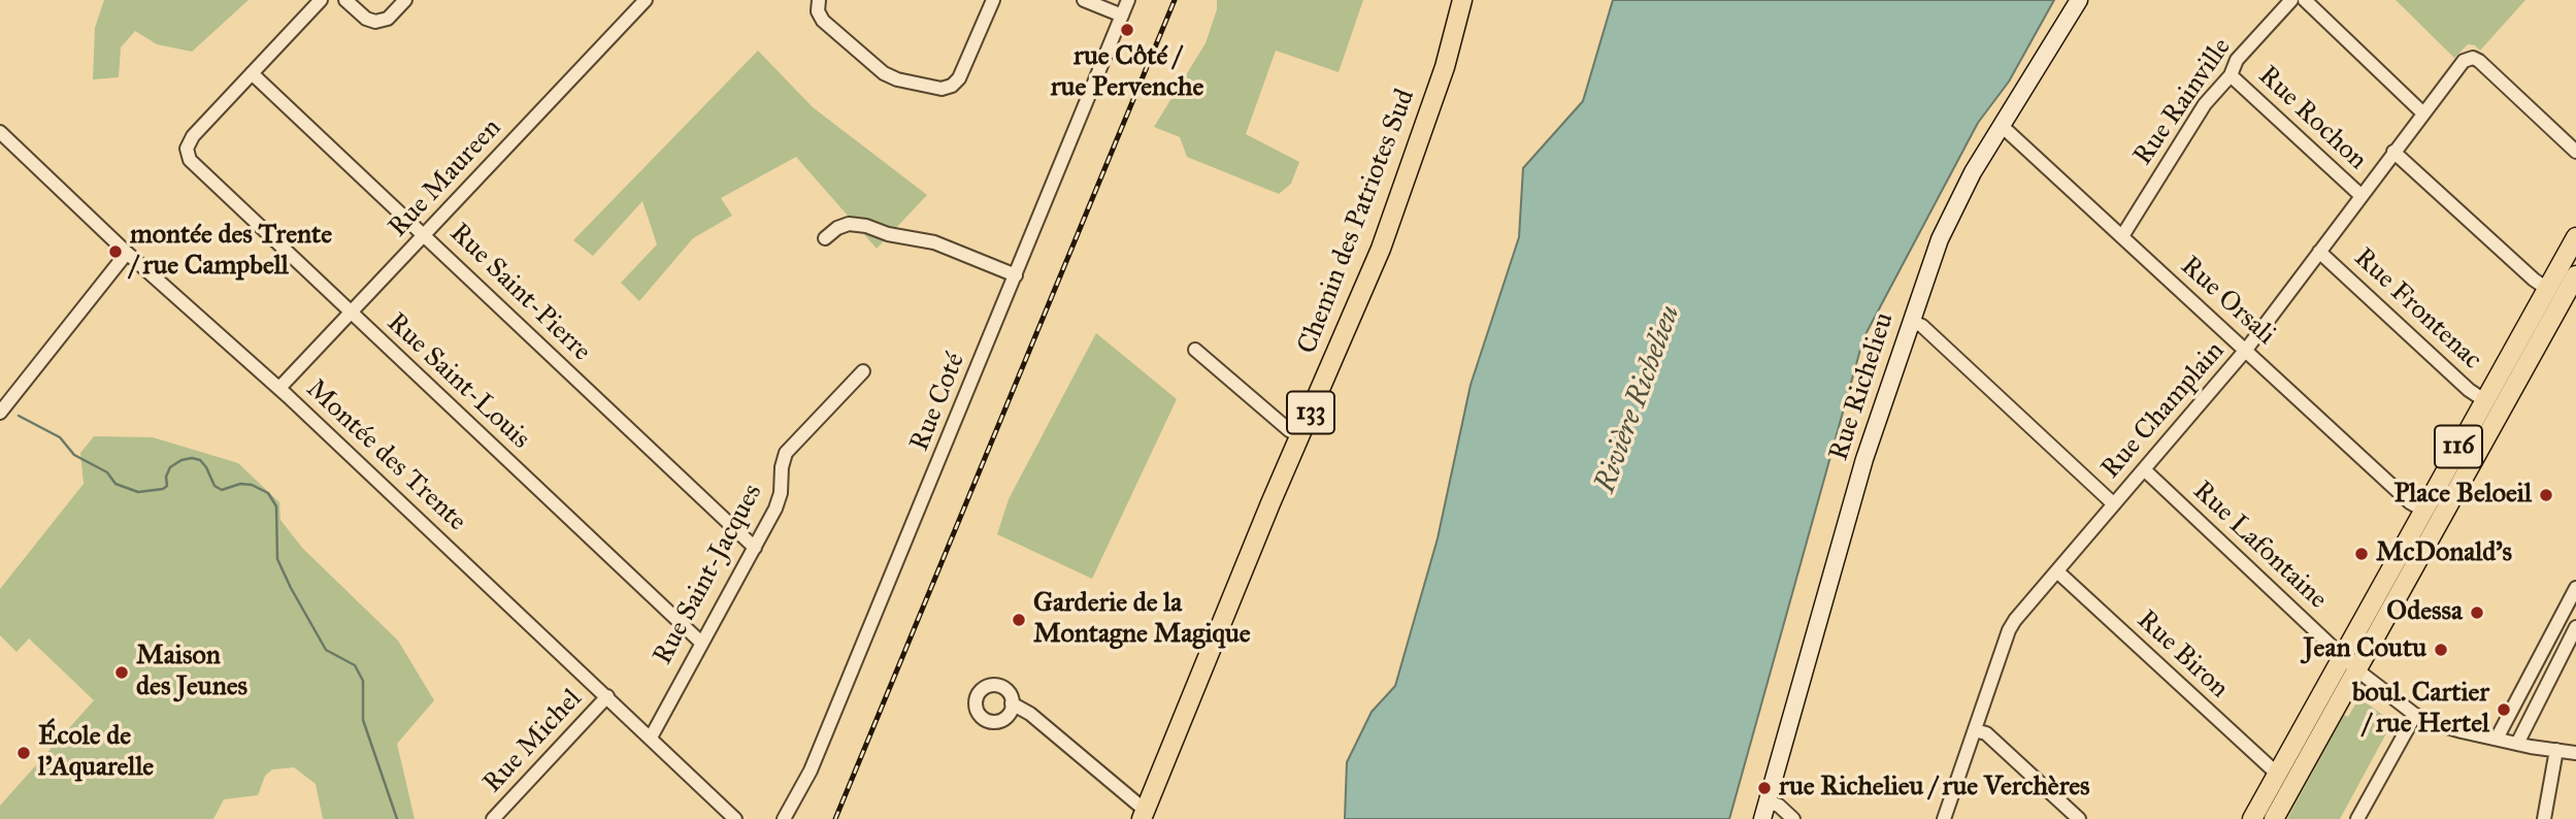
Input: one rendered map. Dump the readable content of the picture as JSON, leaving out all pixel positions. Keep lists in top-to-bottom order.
{
  "streets": {
    "main road": [
      "Chemin des Patriotes Sud",
      "Rue Richelieu",
      "133",
      "116"
    ],
    "street": [
      "Rue Rainville",
      "Rue Rochon",
      "Rue Maureen",
      "Rue Saint-Pierre",
      "Rue Orsali",
      "Rue Frontenac",
      "Rue Saint-Louis",
      "Rue Coté",
      "Rue Champlain",
      "Montée des Trente",
      "Rue Lafontaine",
      "Rue Saint-Jacques",
      "Rue Biron",
      "Rue Michel"
    ]
  },
  "crossings": [
    ["Rue Rainville", "Rue Rochon"],
    ["Rue Rainville", "Rue Orsali"],
    ["Rue Rochon", "Rue Champlain"],
    ["Rue Maureen", "Rue Saint-Pierre"],
    ["Rue Maureen", "Rue Saint-Louis"],
    ["Rue Maureen", "Montée des Trente"],
    ["Rue Saint-Pierre", "Rue Saint-Louis"],
    ["Rue Saint-Pierre", "Rue Saint-Jacques"],
    ["Rue Orsali", "Rue Richelieu"],
    ["Rue Orsali", "Rue Champlain"],
    ["Rue Orsali", "116"],
    ["Rue Frontenac", "Rue Champlain"],
    ["Rue Frontenac", "116"],
    ["Rue Saint-Louis", "Rue Saint-Jacques"],
    ["Rue Champlain", "Rue Lafontaine"],
    ["Rue Champlain", "Rue Biron"],
    ["116", "Rue Lafontaine"],
    ["116", "Rue Biron"],
    ["Montée des Trente", "Rue Saint-Jacques"],
    ["Montée des Trente", "Rue Michel"]
  ],
  "water": ["Rivière Richelieu"],
  "places": [
    "rue Côté / rue Pervenche",
    "montée des Trente / rue Campbell",
    "Place Beloeil",
    "McDonald's",
    "Odessa",
    "Garderie de la Montagne Magique",
    "Jean Coutu",
    "Maison des Jeunes",
    "boul. Cartier / rue Hertel",
    "École de l'Aquarelle",
    "rue Richelieu / rue Verchères"
  ]
}
